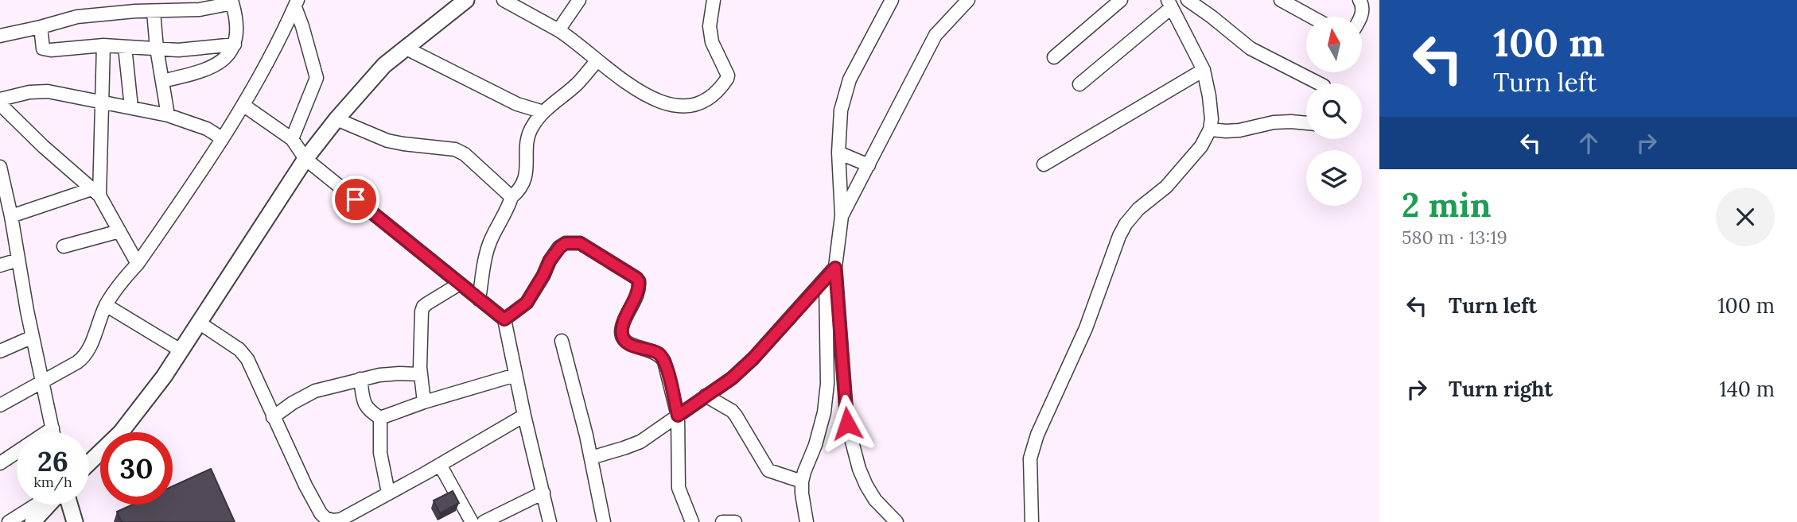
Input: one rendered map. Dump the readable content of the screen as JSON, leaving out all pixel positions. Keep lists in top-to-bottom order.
{
  "north": "top",
  "page": {
    "turn": ["100 m", "Turn left"],
    "heading": ["2 min", "580 m · 13:19"],
    "list": [
      {
        "name": "Turn left",
        "value": "100 m"
      },
      {
        "name": "Turn right",
        "value": "140 m"
      }
    ],
    "speed": "26 km/h",
    "limit": "30"
  }
}
